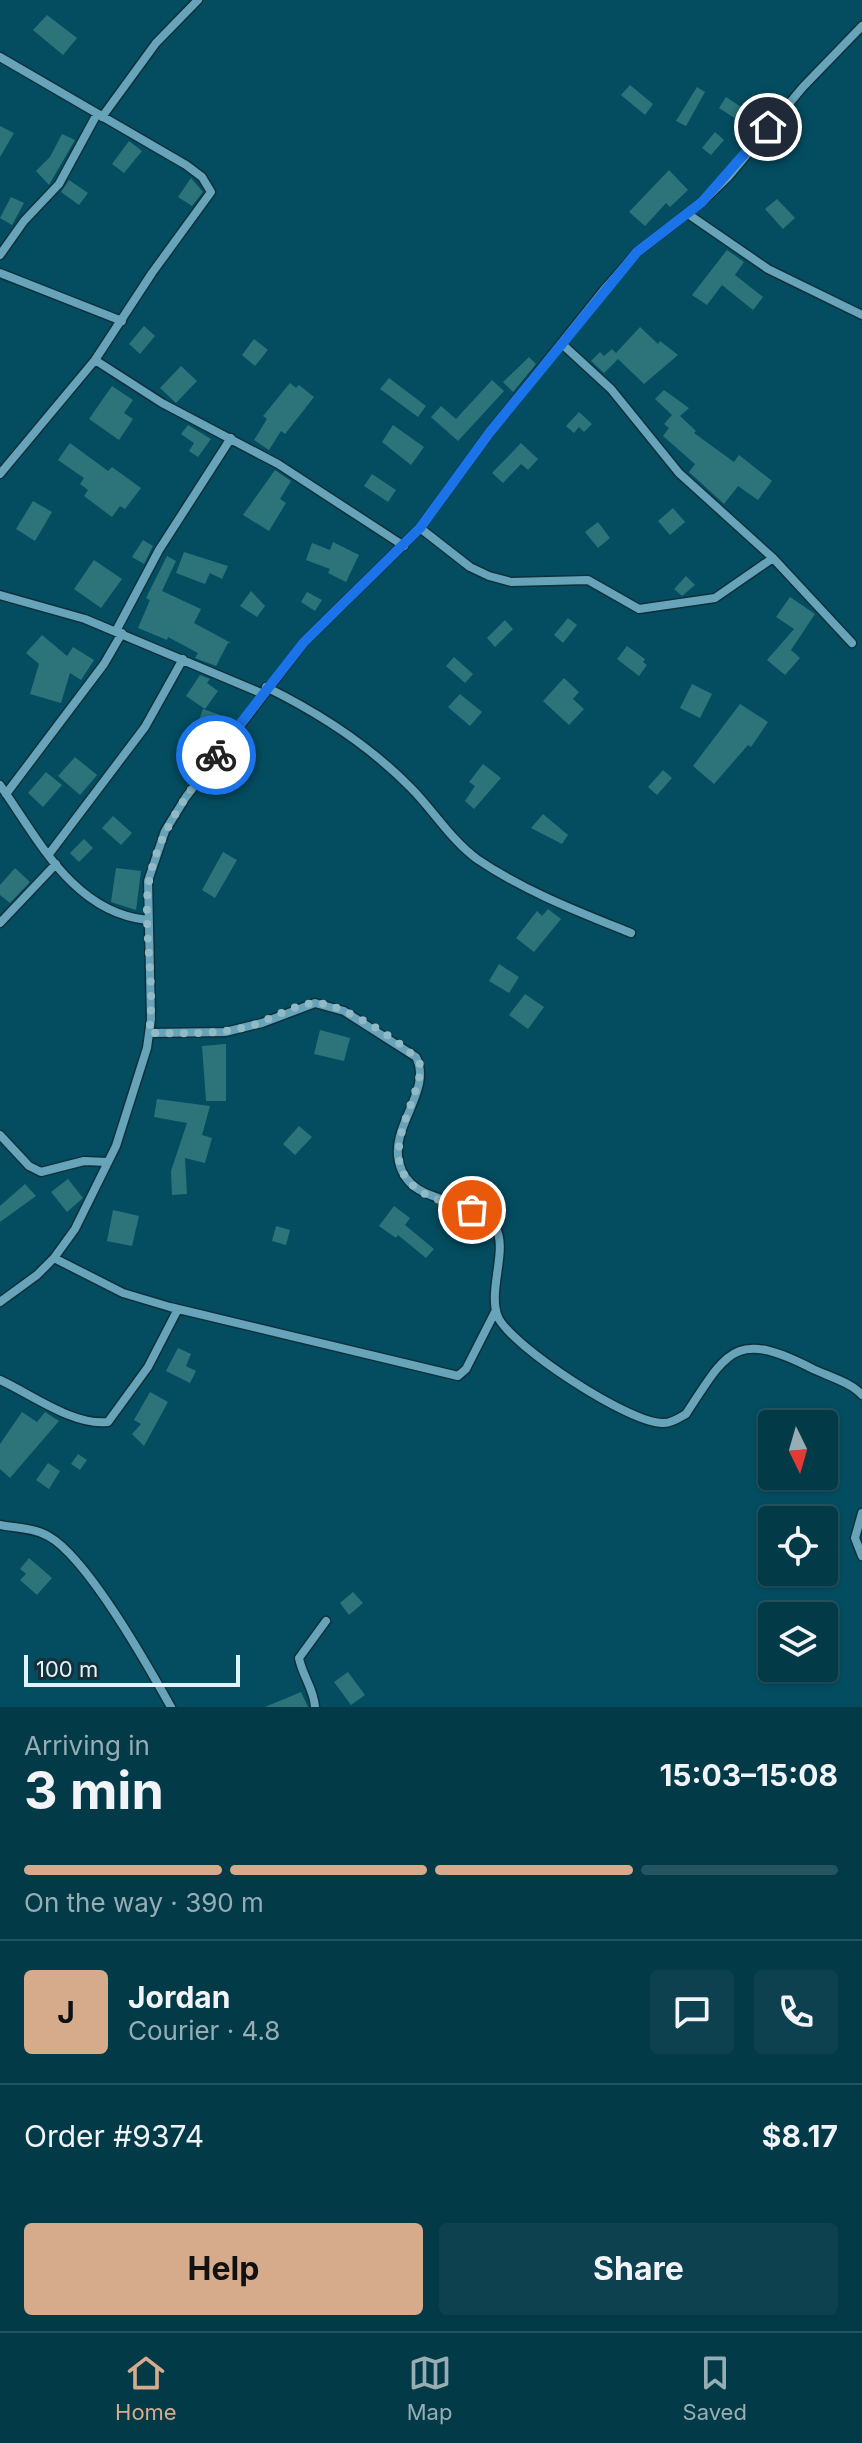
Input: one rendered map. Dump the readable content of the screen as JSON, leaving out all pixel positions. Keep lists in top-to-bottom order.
{
  "scale_bar": "100 m",
  "north": "bottom",
  "page": {
    "scale": "100 m",
    "heading": ["3 min", "Arriving in", "15:03–15:08"],
    "panel": [
      "Jordan",
      "Courier · 4.8",
      "Order #9374",
      "$8.17"
    ],
    "bar": "On the way · 390 m",
    "round": "J",
    "buttons": ["Help", "Share"],
    "tabs": ["Home", "Map", "Saved"]
  }
}
